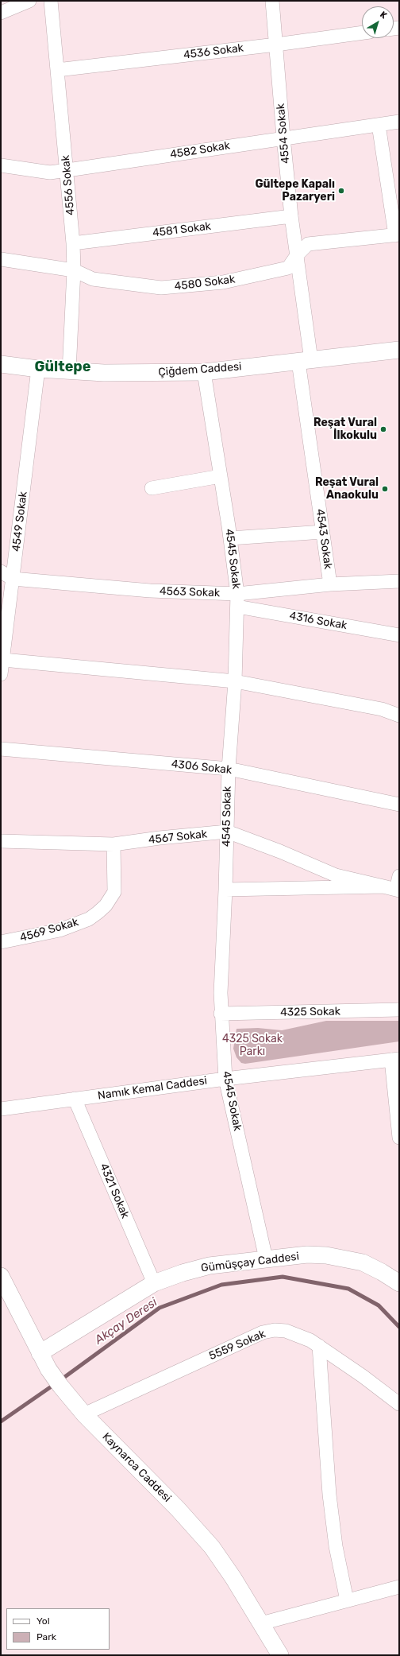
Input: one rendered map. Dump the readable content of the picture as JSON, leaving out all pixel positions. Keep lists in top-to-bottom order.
{
  "streets": {
    "street": [
      "4536 Sokak",
      "4554 Sokak",
      "4582 Sokak",
      "4556 Sokak",
      "4581 Sokak",
      "4580 Sokak",
      "Çiğdem Caddesi",
      "4549 Sokak",
      "4543 Sokak",
      "4545 Sokak",
      "4563 Sokak",
      "4316 Sokak",
      "4306 Sokak",
      "4567 Sokak",
      "4569 Sokak",
      "4325 Sokak",
      "Namık Kemal Caddesi",
      "4321 Sokak",
      "Gümüşçay Caddesi",
      "5559 Sokak",
      "Kaynarca Caddesi"
    ]
  },
  "crossings": [
    ["4536 Sokak", "4554 Sokak"],
    ["4536 Sokak", "4556 Sokak"],
    ["4554 Sokak", "4582 Sokak"],
    ["4554 Sokak", "4581 Sokak"],
    ["4554 Sokak", "4580 Sokak"],
    ["4554 Sokak", "Çiğdem Caddesi"],
    ["4554 Sokak", "4543 Sokak"],
    ["4582 Sokak", "4556 Sokak"],
    ["4556 Sokak", "4581 Sokak"],
    ["4556 Sokak", "4580 Sokak"],
    ["4556 Sokak", "Çiğdem Caddesi"],
    ["Çiğdem Caddesi", "4549 Sokak"],
    ["Çiğdem Caddesi", "4543 Sokak"],
    ["Çiğdem Caddesi", "4545 Sokak"],
    ["4549 Sokak", "4563 Sokak"],
    ["4543 Sokak", "4563 Sokak"],
    ["4545 Sokak", "4563 Sokak"],
    ["4545 Sokak", "4316 Sokak"],
    ["4545 Sokak", "4306 Sokak"],
    ["4545 Sokak", "4567 Sokak"],
    ["4545 Sokak", "4325 Sokak"],
    ["4545 Sokak", "Namık Kemal Caddesi"],
    ["4545 Sokak", "Gümüşçay Caddesi"],
    ["4563 Sokak", "4316 Sokak"],
    ["4567 Sokak", "4569 Sokak"],
    ["Namık Kemal Caddesi", "4321 Sokak"],
    ["4321 Sokak", "Gümüşçay Caddesi"],
    ["Gümüşçay Caddesi", "Kaynarca Caddesi"],
    ["5559 Sokak", "Kaynarca Caddesi"]
  ],
  "districts": ["Gültepe"],
  "water": ["Akçay Deresi"],
  "parks": ["4325 Sokak Parkı"],
  "places": ["Gültepe Kapalı Pazaryeri", "Reşat Vural İlkokulu", "Reşat Vural Anaokulu"],
  "legend": ["Yol", "Park"],
  "north": "top right"
}
